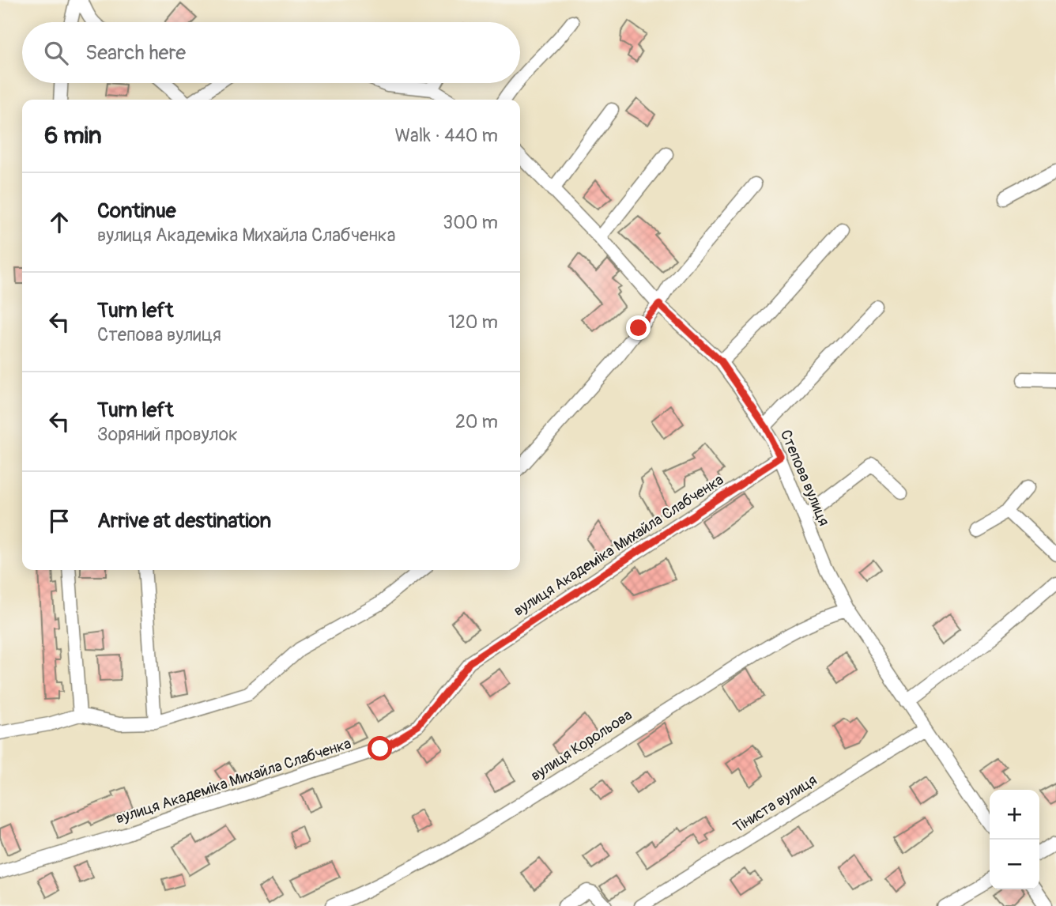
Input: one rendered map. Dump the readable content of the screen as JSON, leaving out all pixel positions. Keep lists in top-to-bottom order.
{
  "streets": {
    "street": [
      "Степова вулиця",
      "вулиця Академіка Михайла Слабченка",
      "вулиця Корольова",
      "Тіниста вулиця"
    ]
  },
  "crossings": [
    ["Степова вулиця", "вулиця Академіка Михайла Слабченка"],
    ["Степова вулиця", "вулиця Корольова"],
    ["Степова вулиця", "Тіниста вулиця"]
  ],
  "page": {
    "search": "Search here",
    "heading": ["6 min", "Walk · 440 m"],
    "list": [
      ["Continue", "вулиця Академіка Михайла Слабченка", "300 m"],
      ["Turn left", "Степова вулиця", "120 m"],
      ["Turn left", "Зоряний провулок", "20 m"],
      "Arrive at destination"
    ],
    "map_buttons": ["+", "−"]
  }
}
